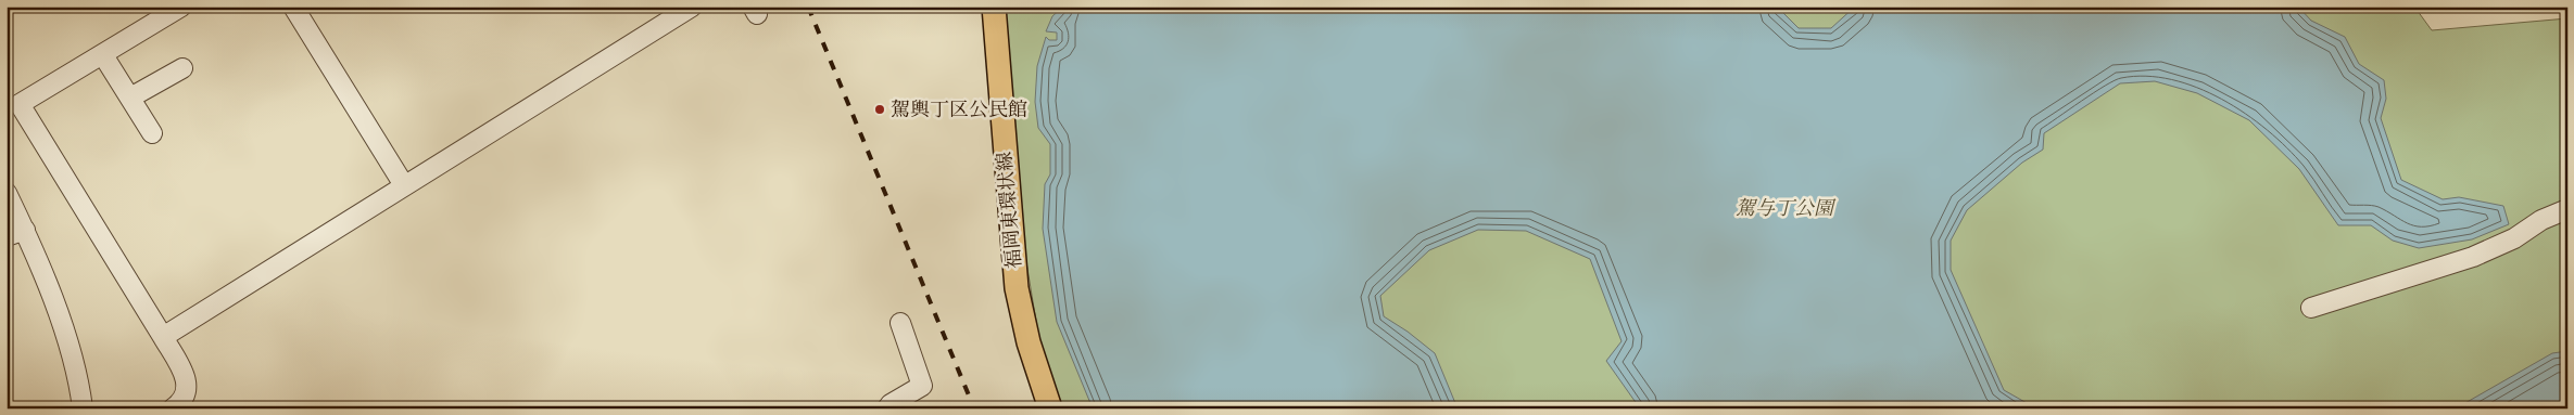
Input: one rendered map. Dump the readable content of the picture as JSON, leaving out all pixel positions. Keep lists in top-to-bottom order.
{
  "streets": {
    "main road": ["福岡東環状線"]
  },
  "parks": ["駕与丁公園"],
  "places": ["駕輿丁区公民館"]
}
